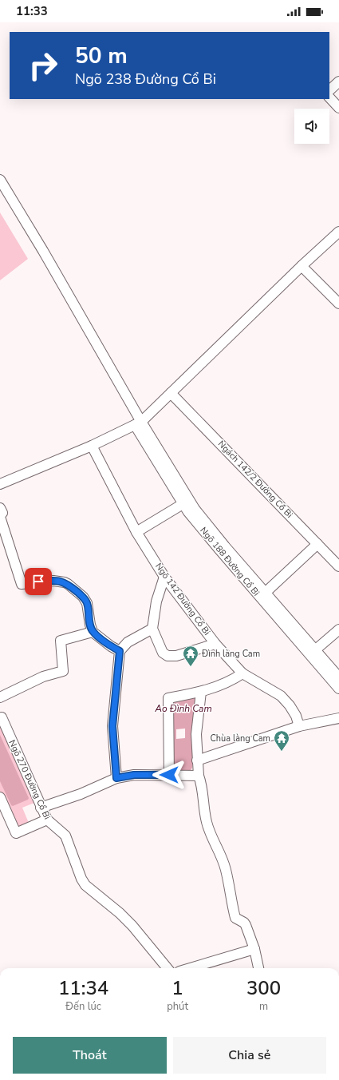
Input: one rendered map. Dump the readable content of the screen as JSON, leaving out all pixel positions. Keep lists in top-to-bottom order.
{
  "streets": {
    "street": [
      "Ngách 142/2 Đường Cổ Bi",
      "Ngõ 188 Đường Cổ Bi",
      "Ngõ 142 Đường Cổ Bi",
      "Ngõ 270 Đường Cổ Bi"
    ]
  },
  "water": ["Ao Đình Cam"],
  "places": {
    "temple": ["Đình làng Cam", "Chùa làng Cam"]
  },
  "page": {
    "status": "11:33",
    "turn": ["50 m", "Ngõ 238 Đường Cổ Bi"],
    "eta": [
      "11:34",
      "Đến lúc",
      "1",
      "phút",
      "300",
      "m"
    ],
    "buttons": ["Thoát", "Chia sẻ"]
  }
}
